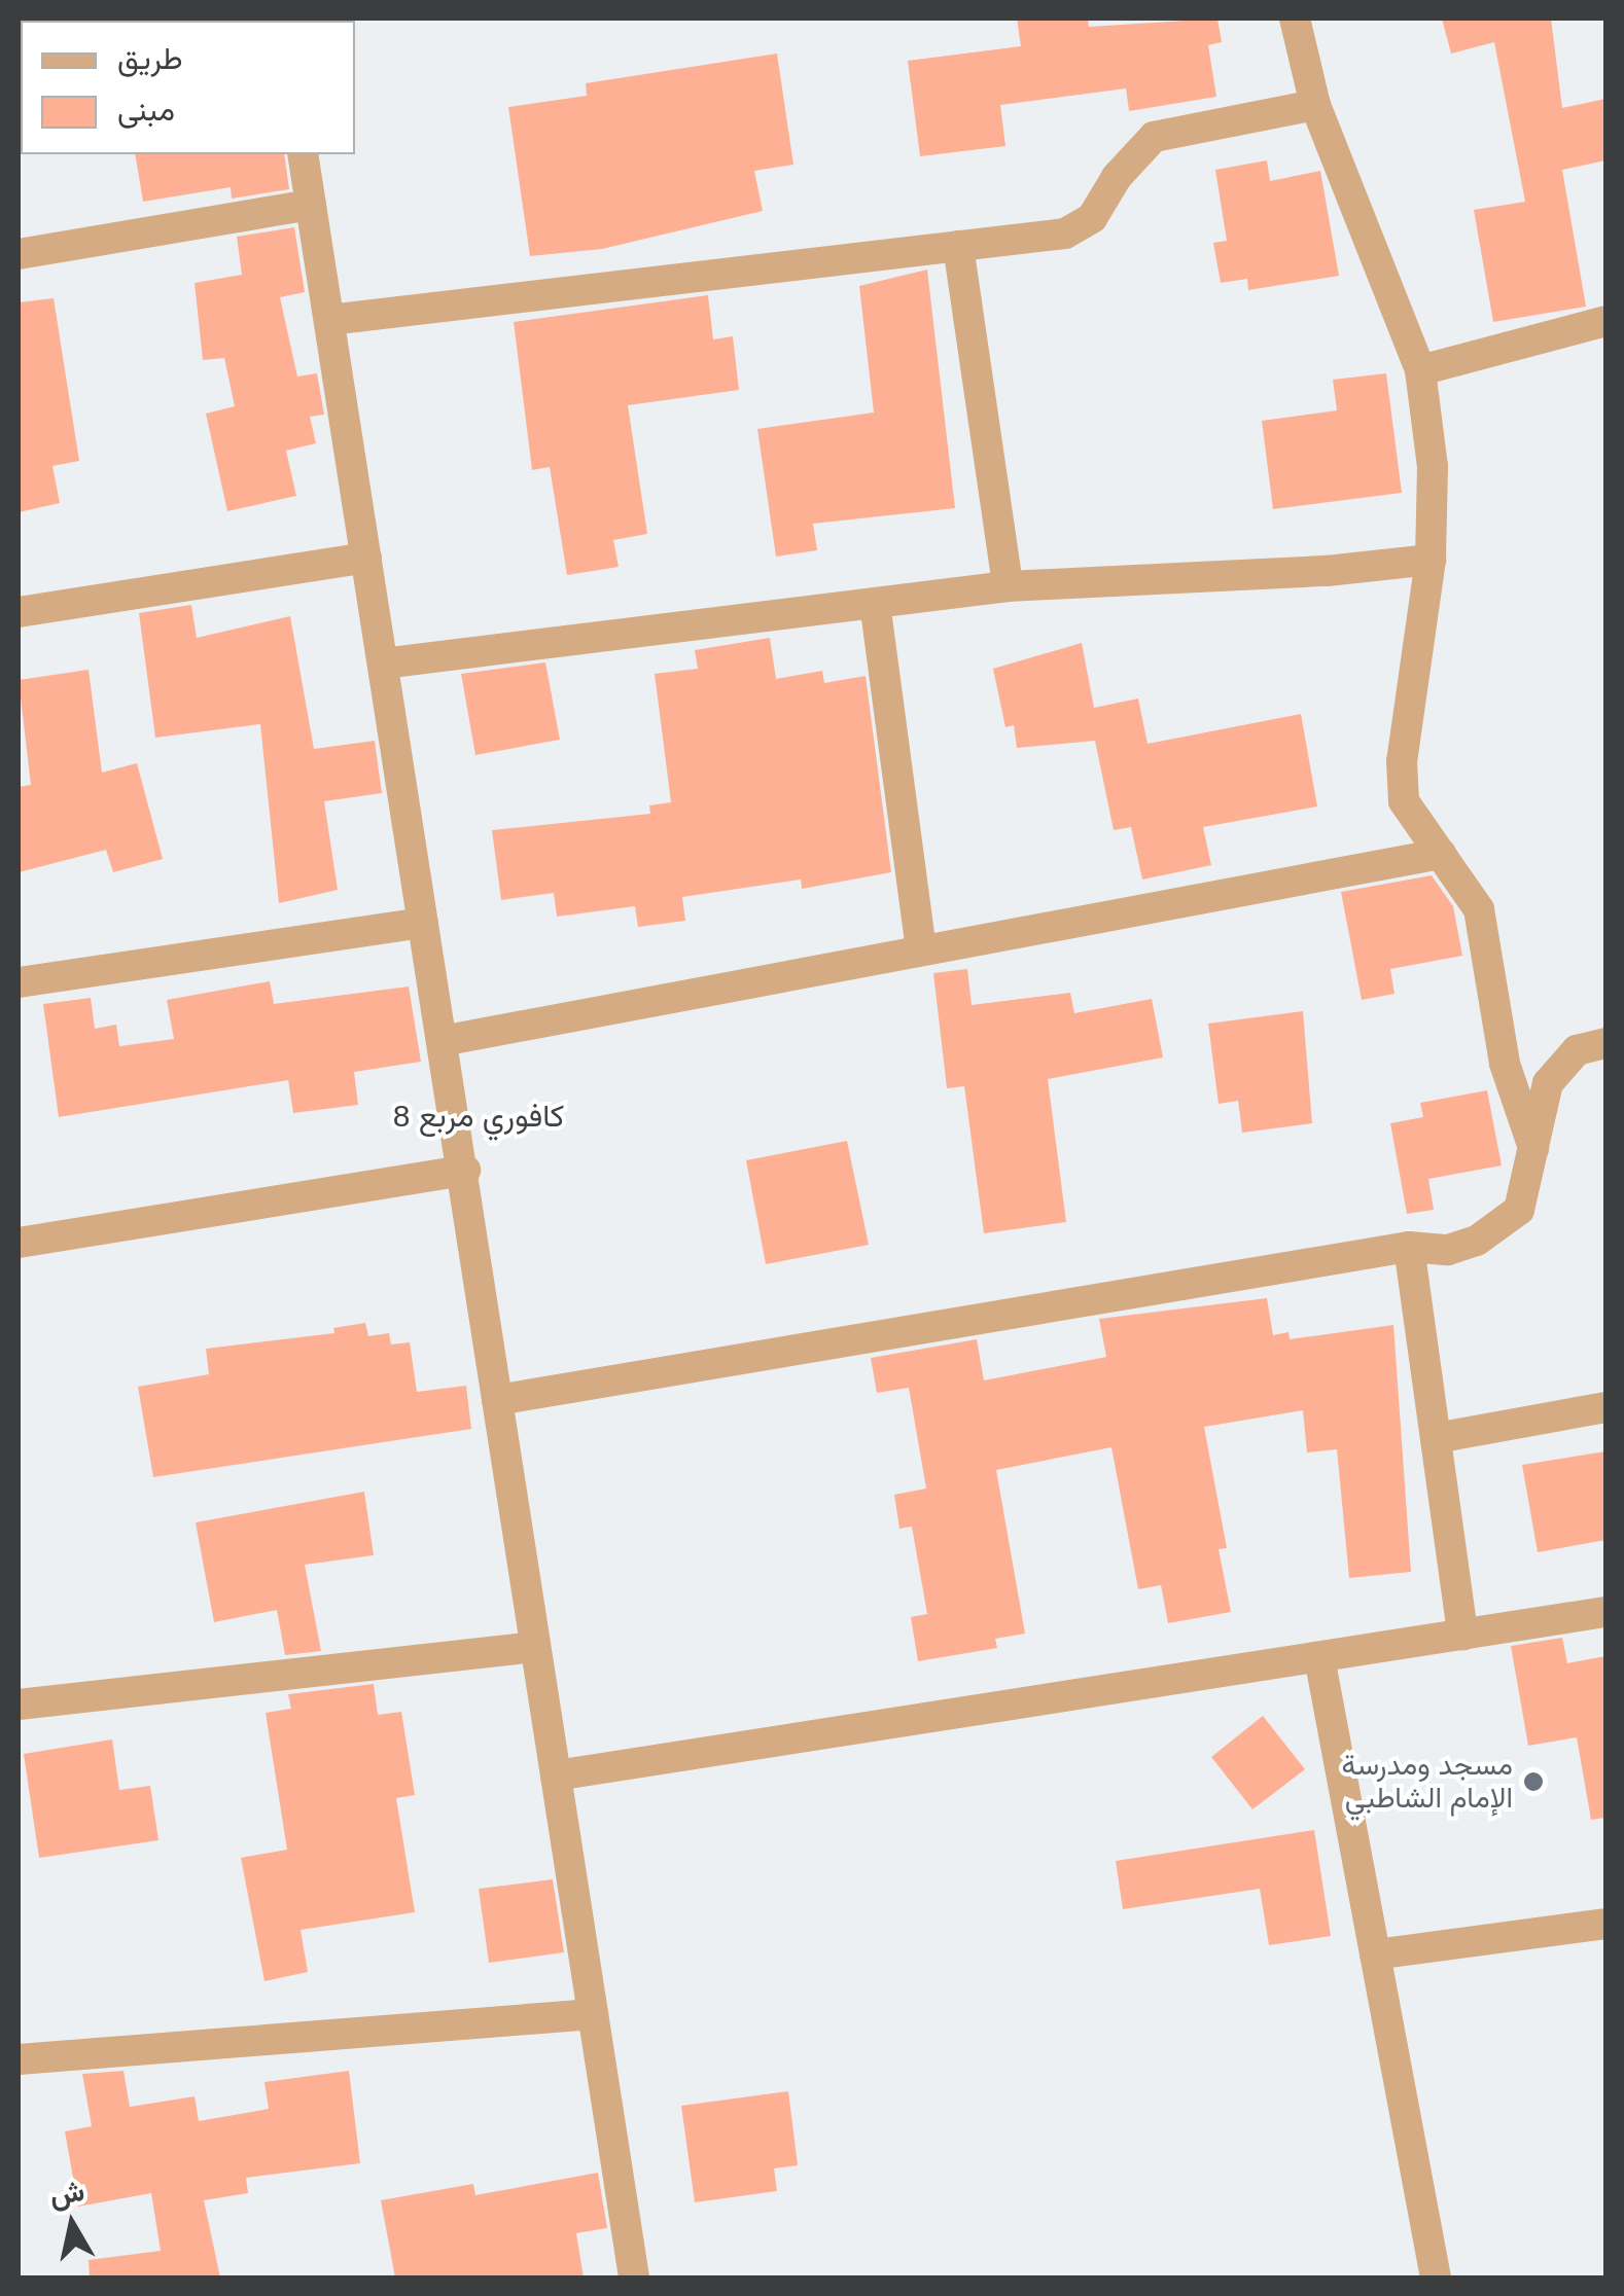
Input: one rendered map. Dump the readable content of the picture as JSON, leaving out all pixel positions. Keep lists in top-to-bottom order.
{
  "districts": ["كافوري مربع 8"],
  "places": ["مسجد ومدرسة الإمام الشاطبي"],
  "legend": ["طريق", "مبنى"],
  "north": "top"
}
